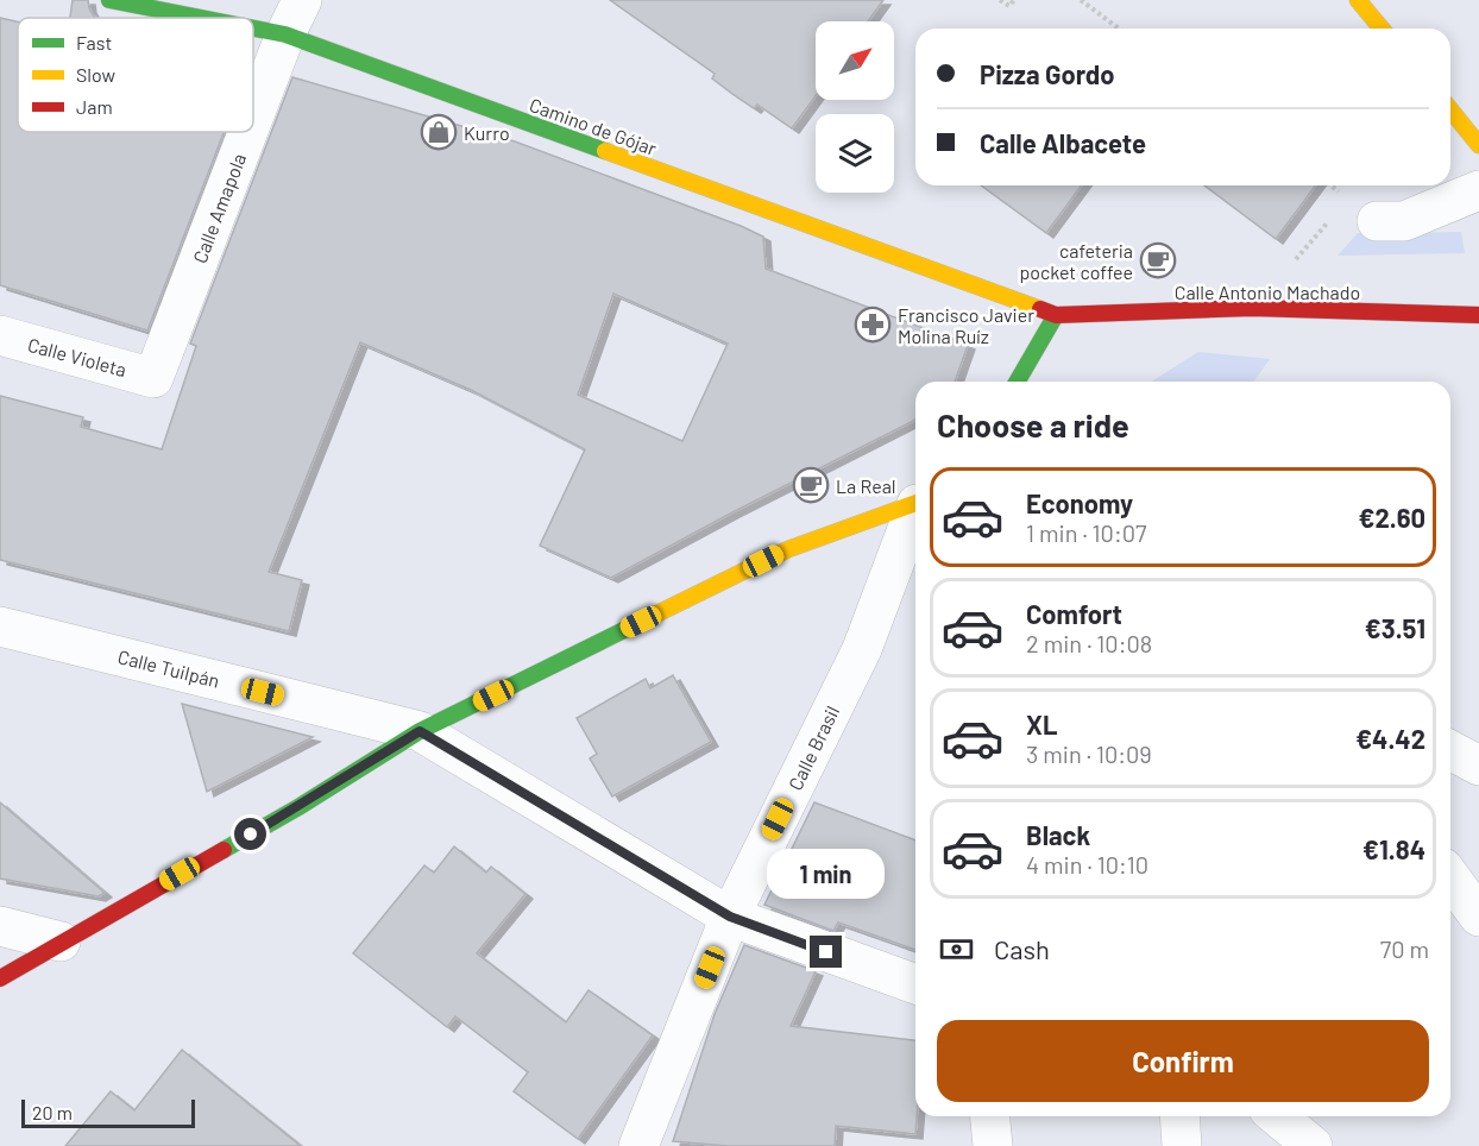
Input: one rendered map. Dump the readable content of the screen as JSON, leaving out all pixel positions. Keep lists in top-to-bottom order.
{
  "streets": {
    "street": [
      "Camino de Gójar",
      "Calle Amapola",
      "Calle Antonio Machado",
      "Calle Violeta",
      "Calle Tuilpán",
      "Calle Brasil"
    ]
  },
  "crossings": [
    ["Camino de Gójar", "Calle Amapola"],
    ["Camino de Gójar", "Calle Antonio Machado"],
    ["Calle Amapola", "Calle Violeta"],
    ["Calle Tuilpán", "Calle Brasil"]
  ],
  "places": {
    "shop": ["Kurro"],
    "cafe": ["cafeteria pocket coffee", "La Real"],
    "pharmacy": ["Francisco Javier Molina Ruíz"]
  },
  "legend": ["Fast", "Slow", "Jam"],
  "scale_bar": "20 m",
  "north": "top right",
  "page": {
    "banner": ["Pizza Gordo", "Calle Albacete"],
    "heading": "Choose a ride",
    "list": [
      {
        "name": "Economy",
        "note": "1 min · 10:07",
        "value": "€2.60"
      },
      {
        "name": "Comfort",
        "note": "2 min · 10:08",
        "value": "€3.51"
      },
      {
        "name": "XL",
        "note": "3 min · 10:09",
        "value": "€4.42"
      },
      {
        "name": "Black",
        "note": "4 min · 10:10",
        "value": "€1.84"
      }
    ],
    "bubble": "1 min",
    "pay": ["Cash", "70 m"],
    "buttons": "Confirm",
    "scale": "20 m"
  }
}
